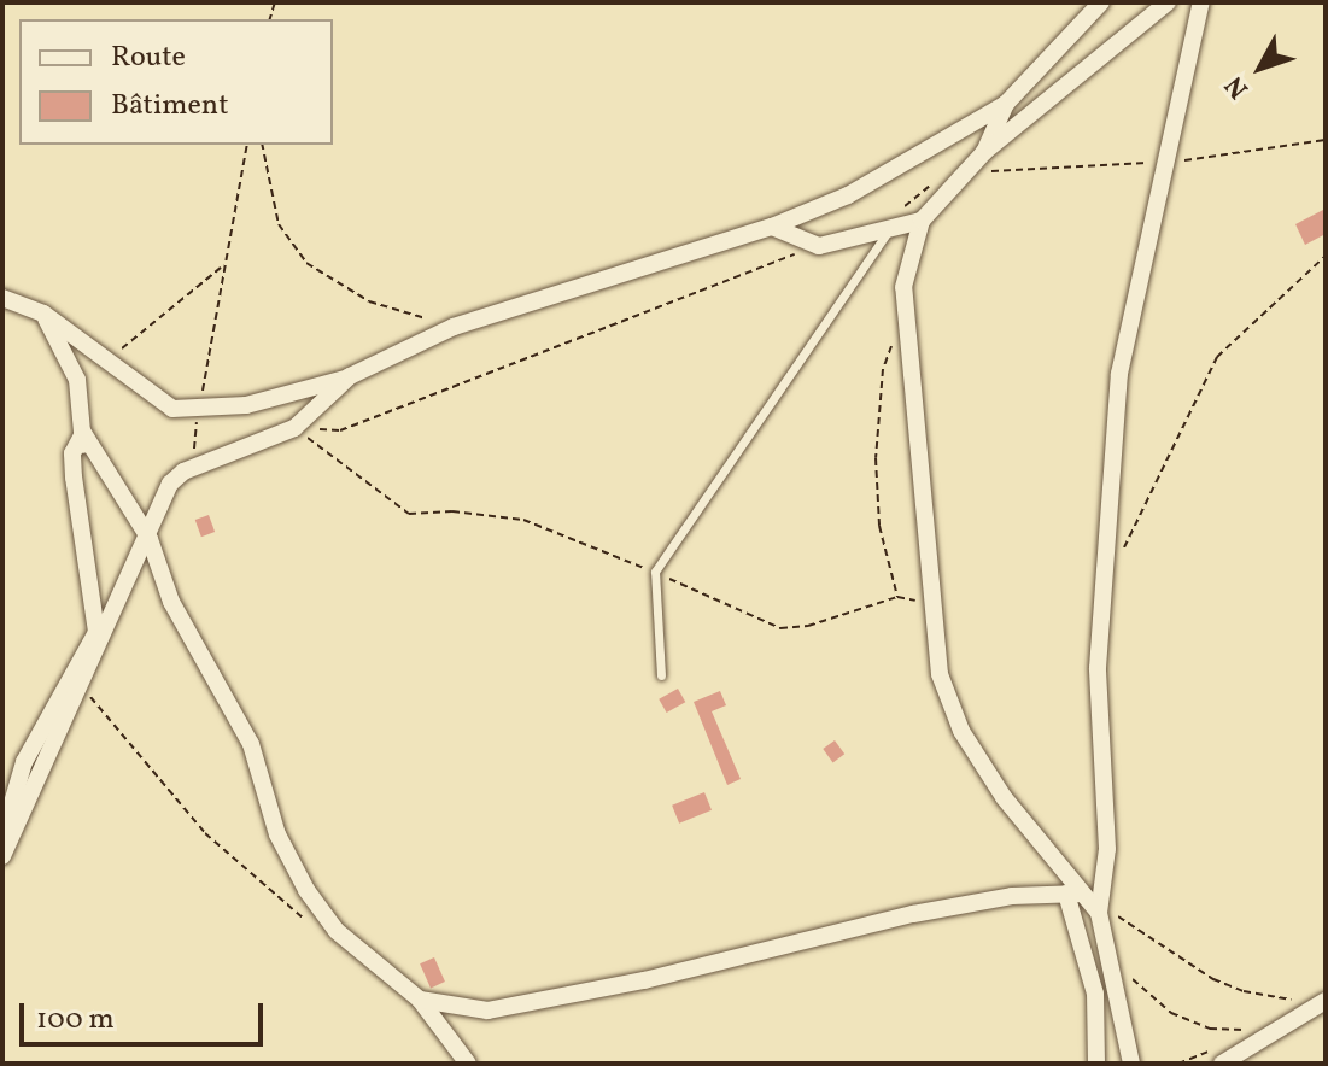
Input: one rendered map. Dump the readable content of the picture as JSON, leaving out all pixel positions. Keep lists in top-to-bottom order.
{
  "legend": ["Route", "Bâtiment"],
  "scale_bar": "100 m",
  "north": "bottom left"
}
